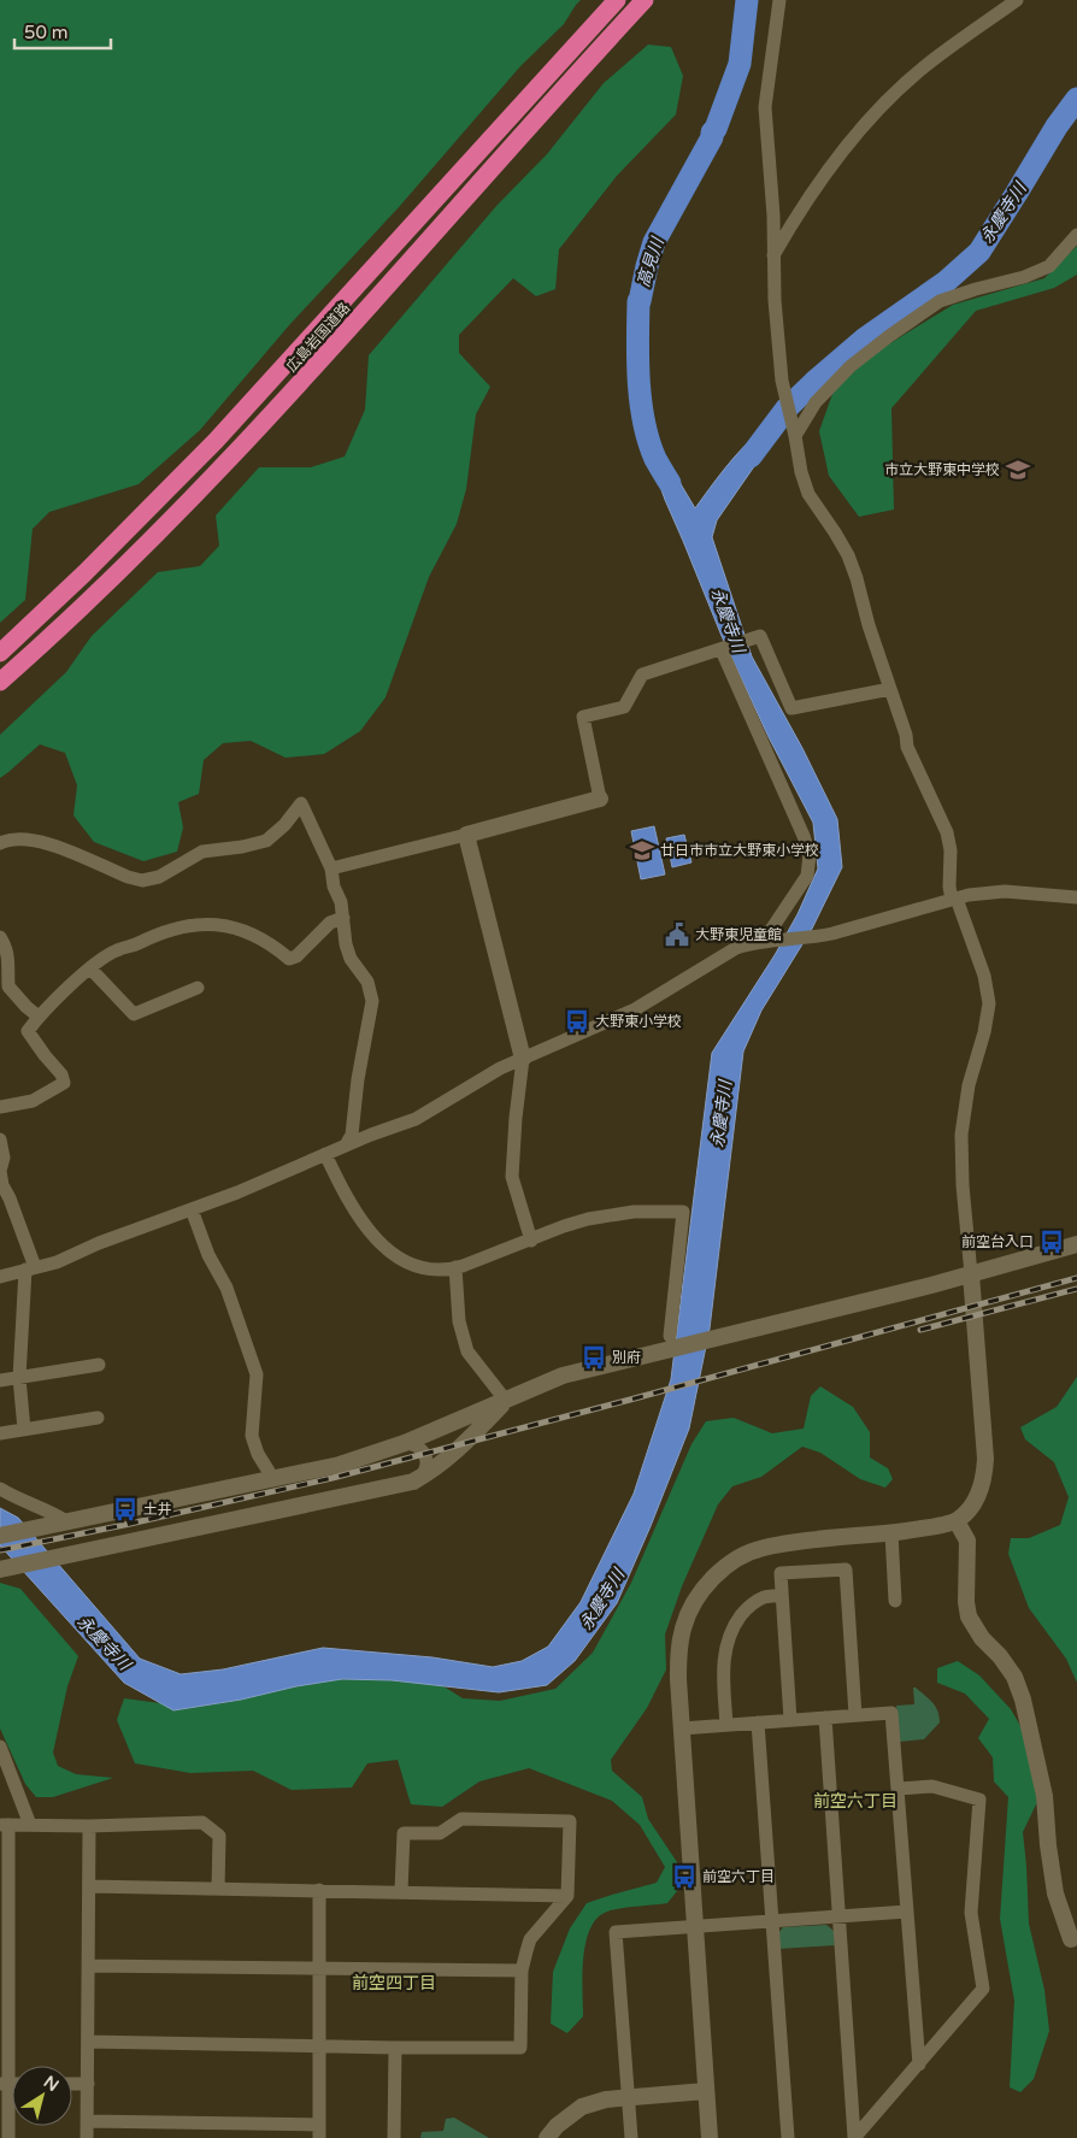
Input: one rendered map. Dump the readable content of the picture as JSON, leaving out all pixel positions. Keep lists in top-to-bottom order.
{
  "streets": {
    "highway": ["広島岩国道路"]
  },
  "districts": ["前空六丁目", "前空四丁目"],
  "water": ["永慶寺川", "高見川"],
  "places": {
    "school or university": ["市立大野東中学校", "廿日市市立大野東小学校"],
    "public building": ["大野東児童館"],
    "bus stop": [
      "大野東小学校",
      "前空台入口",
      "別府",
      "土井",
      "前空六丁目"
    ]
  },
  "scale_bar": "50 m",
  "north": "top right"
}
